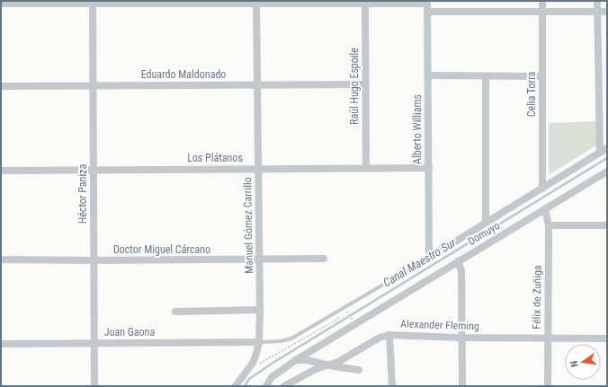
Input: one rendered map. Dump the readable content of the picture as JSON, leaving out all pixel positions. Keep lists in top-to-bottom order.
{
  "streets": {
    "street": [
      "Eduardo Maldonado",
      "Raúl Hugo Espoile",
      "Celia Torra",
      "Alberto Williams",
      "Los Plátanos",
      "Héctor Paniza",
      "Manuel Gómez Carrillo",
      "Domuyo",
      "Doctor Miguel Cárcano",
      "Félix de Zuñiga",
      "Alexander Fleming",
      "Juan Gaona"
    ]
  },
  "crossings": [
    ["Eduardo Maldonado", "Raúl Hugo Espoile"],
    ["Eduardo Maldonado", "Héctor Paniza"],
    ["Eduardo Maldonado", "Manuel Gómez Carrillo"],
    ["Raúl Hugo Espoile", "Los Plátanos"],
    ["Celia Torra", "Domuyo"],
    ["Alberto Williams", "Los Plátanos"],
    ["Alberto Williams", "Domuyo"],
    ["Los Plátanos", "Héctor Paniza"],
    ["Los Plátanos", "Manuel Gómez Carrillo"],
    ["Héctor Paniza", "Doctor Miguel Cárcano"],
    ["Héctor Paniza", "Juan Gaona"],
    ["Manuel Gómez Carrillo", "Doctor Miguel Cárcano"],
    ["Manuel Gómez Carrillo", "Juan Gaona"],
    ["Domuyo", "Félix de Zuñiga"],
    ["Félix de Zuñiga", "Alexander Fleming"]
  ],
  "water": ["Canal Maestro Sur"],
  "north": "left"
}
